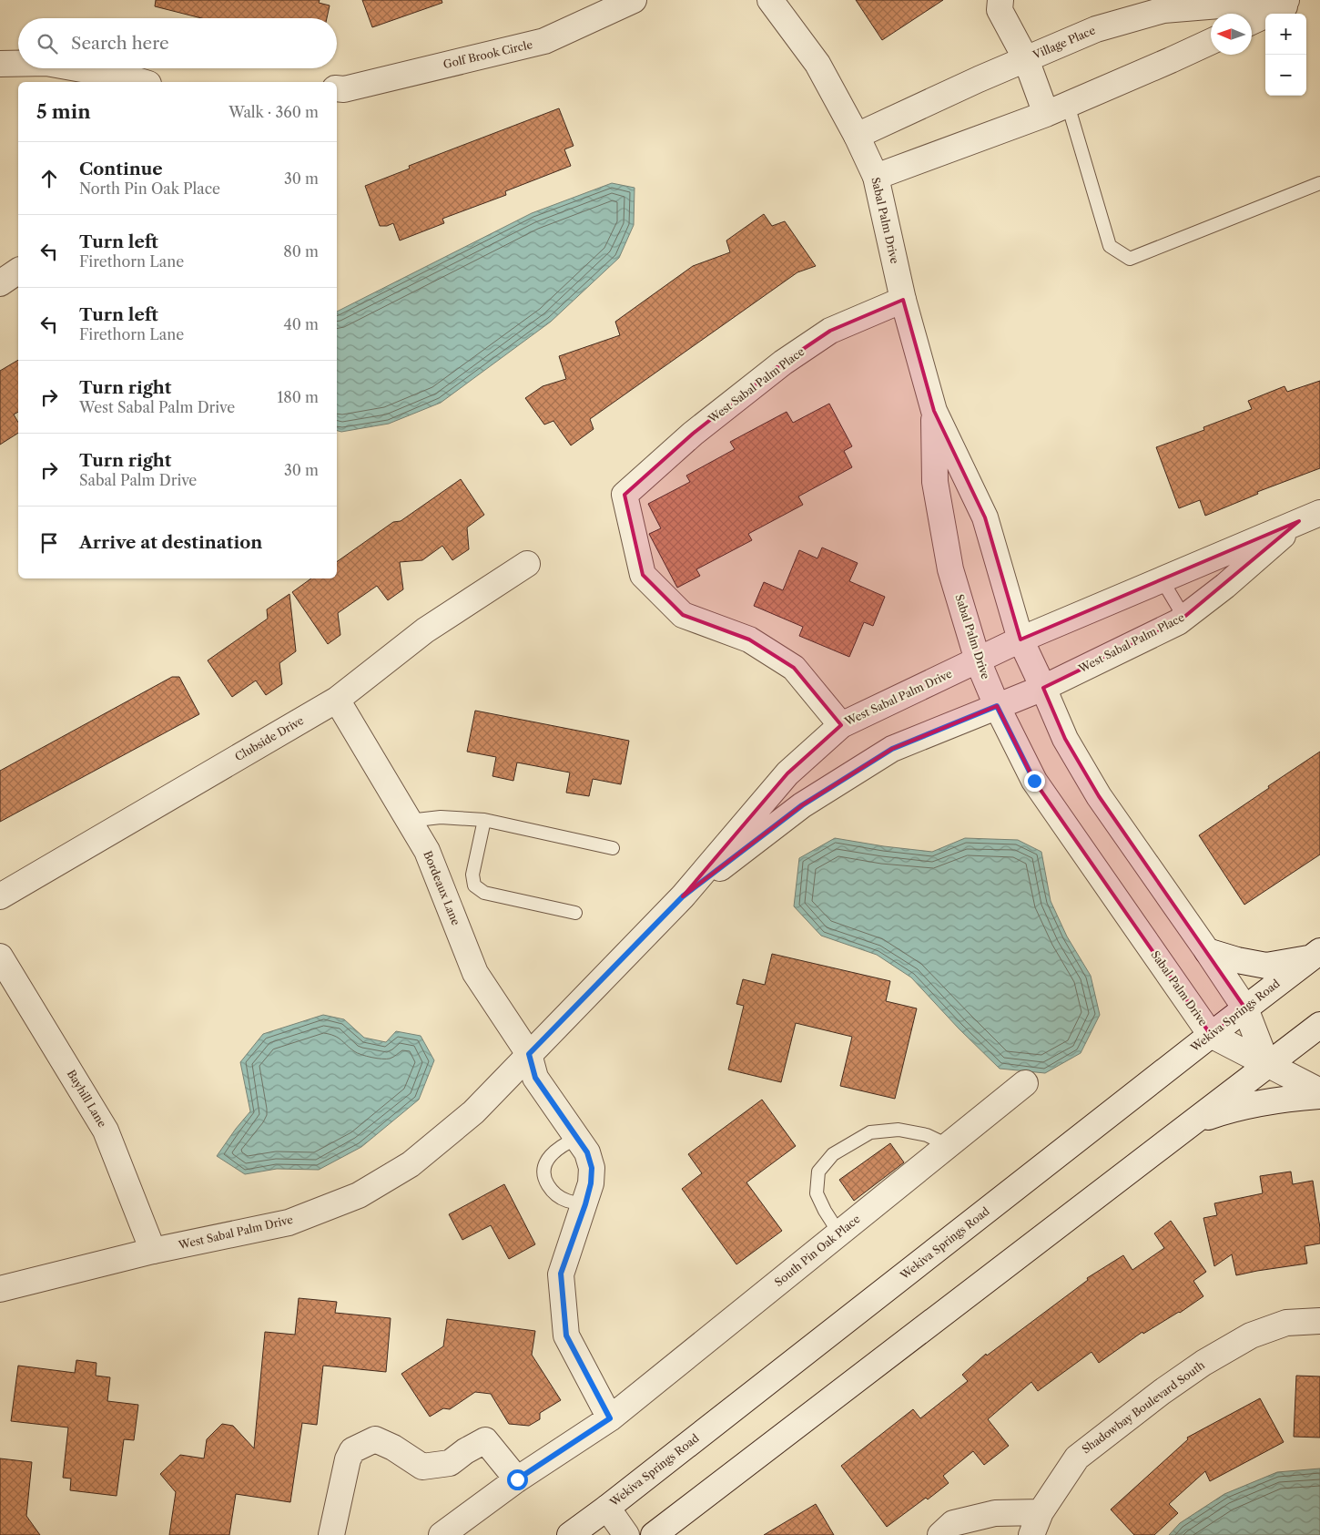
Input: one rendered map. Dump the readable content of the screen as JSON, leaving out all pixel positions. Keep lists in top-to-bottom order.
{
  "streets": {
    "street": [
      "Village Place",
      "Golf Brook Circle",
      "Sabal Palm Drive",
      "West Sabal Palm Place",
      "West Sabal Palm Drive",
      "Clubside Drive",
      "Bordeaux Lane",
      "Wekiva Springs Road",
      "Bayhill Lane",
      "South Pin Oak Place",
      "Shadowbay Boulevard South"
    ]
  },
  "crossings": [
    ["Village Place", "Sabal Palm Drive"],
    ["Sabal Palm Drive", "West Sabal Palm Place"],
    ["Sabal Palm Drive", "West Sabal Palm Drive"],
    ["Sabal Palm Drive", "Wekiva Springs Road"],
    ["West Sabal Palm Place", "West Sabal Palm Drive"],
    ["West Sabal Palm Drive", "Bordeaux Lane"],
    ["West Sabal Palm Drive", "Bayhill Lane"],
    ["Clubside Drive", "Bordeaux Lane"]
  ],
  "north": "left",
  "page": {
    "map_buttons": ["+", "−"],
    "search": "Search here",
    "heading": ["5 min", "Walk · 360 m"],
    "list": [
      ["Continue", "North Pin Oak Place", "30 m"],
      ["Turn left", "Firethorn Lane", "80 m"],
      ["Turn left", "Firethorn Lane", "40 m"],
      ["Turn right", "West Sabal Palm Drive", "180 m"],
      ["Turn right", "Sabal Palm Drive", "30 m"],
      "Arrive at destination"
    ]
  }
}
